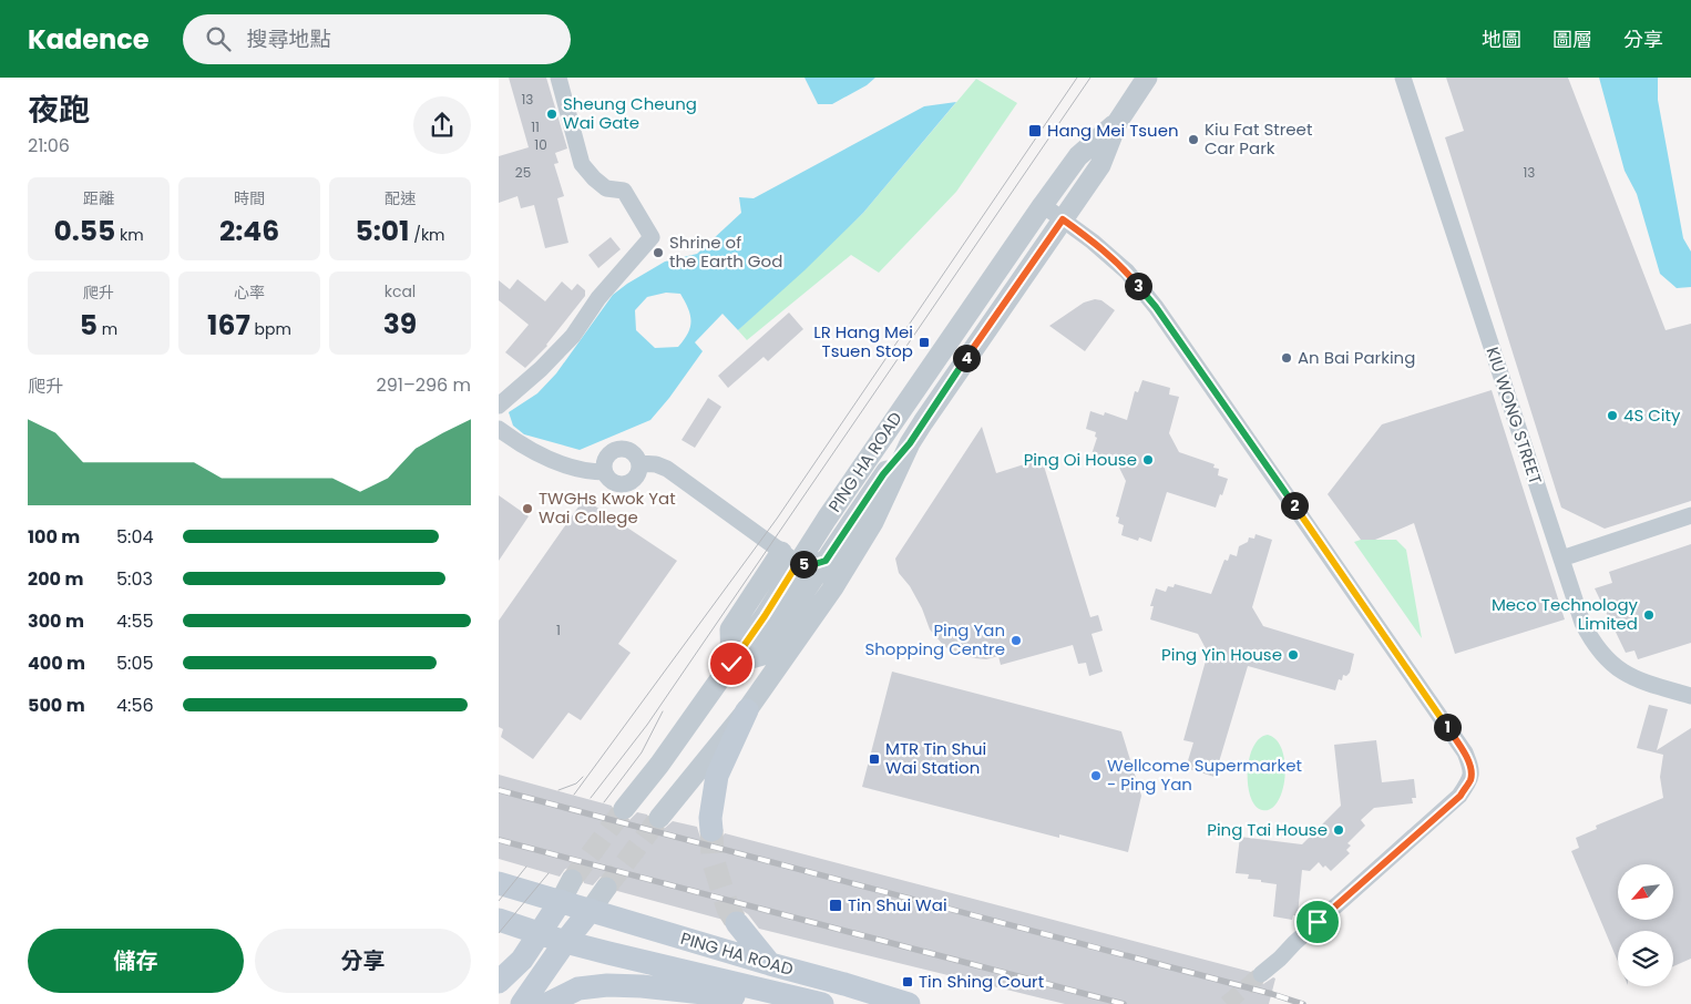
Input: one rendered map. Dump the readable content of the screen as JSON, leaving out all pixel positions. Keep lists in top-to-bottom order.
{
  "streets": {
    "main road": ["PING HA ROAD"],
    "street": ["KIU WONG STREET"]
  },
  "places": {
    "other": [
      "Sheung Cheung Wai Gate",
      "Kiu Fat Street Car Park",
      "Shrine of the Earth God",
      "An Bai Parking",
      "4S City",
      "Ping Oi House",
      "TWGHs Kwok Yat Wai College",
      "Meco Technology Limited",
      "Ping Yan Shopping Centre",
      "Ping Yin House",
      "Wellcome Supermarket - Ping Yan",
      "Ping Tai House"
    ],
    "transit": [
      "Hang Mei Tsuen",
      "LR Hang Mei Tsuen Stop",
      "MTR Tin Shui Wai Station",
      "Tin Shui Wai",
      "Tin Shing Court"
    ]
  },
  "house_numbers": [
    "13",
    "11",
    "10",
    "25",
    "13",
    "1"
  ],
  "north": "bottom left",
  "page": {
    "header": "Kadence",
    "search": "搜尋地點",
    "nav": ["地圖", "圖層", "分享"],
    "heading": ["夜跑", "21:06"],
    "stats": [
      ["距離", "0.55 km"],
      ["時間", "2:46"],
      ["配速", "5:01 /km"],
      ["爬升", "5 m"],
      ["心率", "167 bpm"],
      ["kcal", "39"]
    ],
    "pins": [
      "3",
      "4",
      "2",
      "5",
      "1"
    ],
    "chart": ["爬升", "291–296 m"],
    "list": [
      {
        "name": "100 m",
        "note": "5:04"
      },
      {
        "name": "200 m",
        "note": "5:03"
      },
      {
        "name": "300 m",
        "note": "4:55"
      },
      {
        "name": "400 m",
        "note": "5:05"
      },
      {
        "name": "500 m",
        "note": "4:56"
      }
    ],
    "buttons": ["儲存", "分享"]
  }
}
